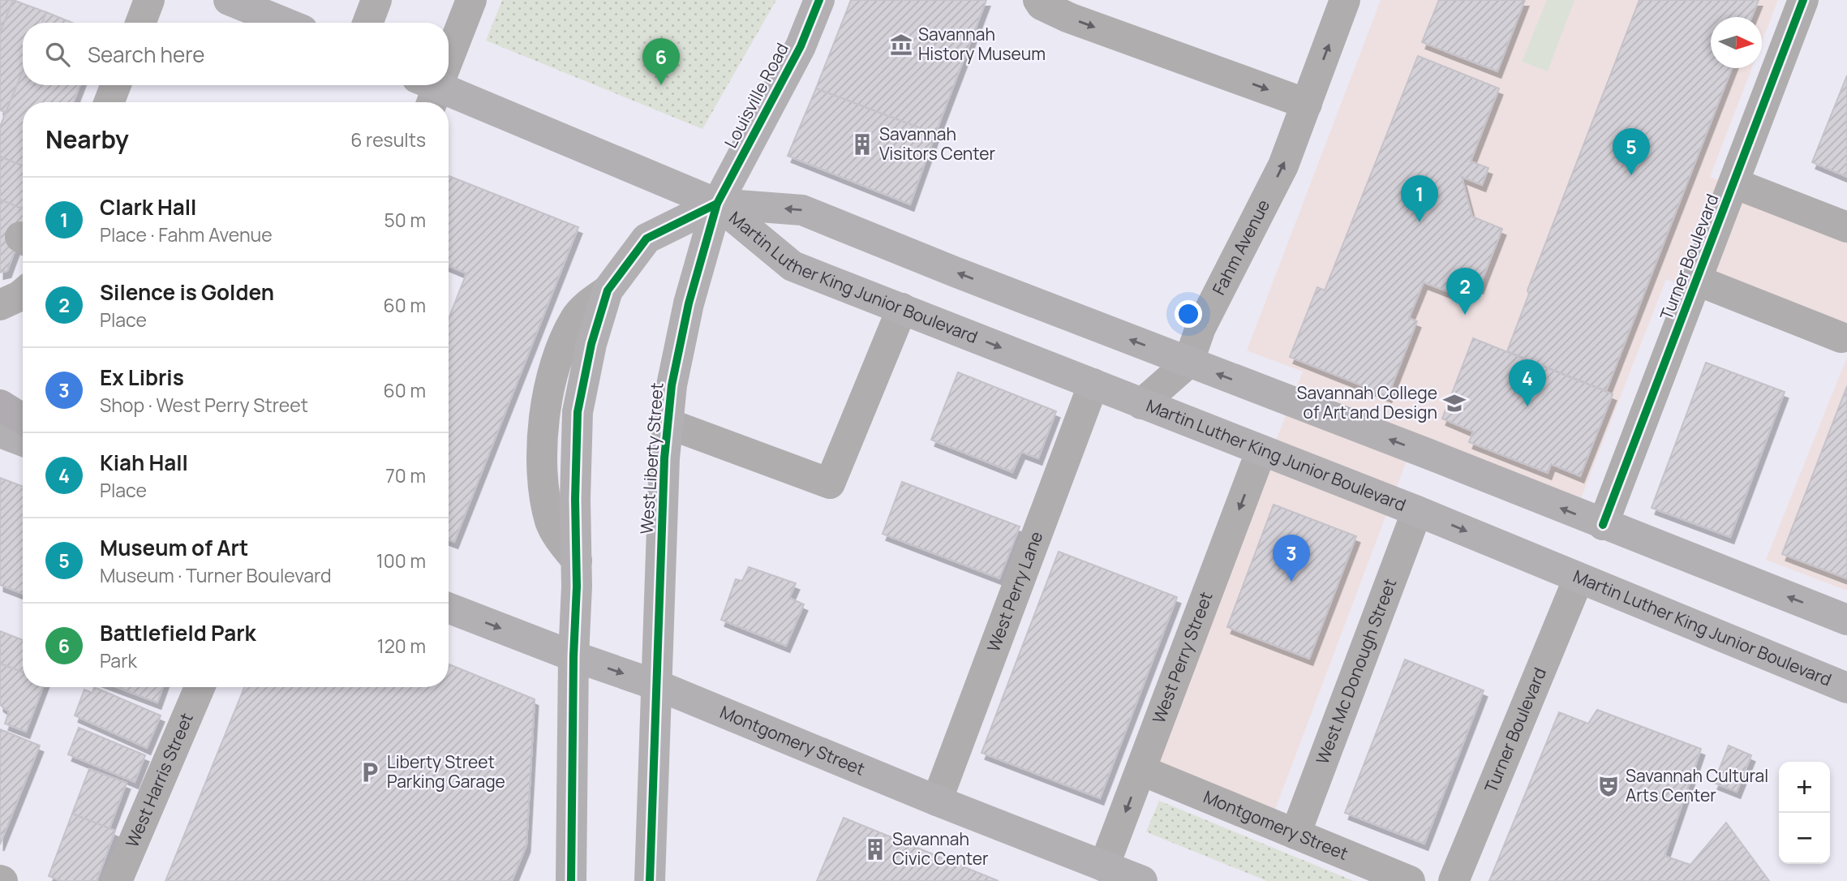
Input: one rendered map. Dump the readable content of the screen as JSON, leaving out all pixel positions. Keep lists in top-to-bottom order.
{
  "streets": {
    "main road": [
      "Louisville Road",
      "Martin Luther King Junior Boulevard",
      "West Liberty Street",
      "Montgomery Street"
    ],
    "street": [
      "Fahm Avenue",
      "Turner Boulevard",
      "West Perry Lane",
      "West Perry Street",
      "West Mc Donough Street",
      "West Harris Street"
    ]
  },
  "crossings": [
    ["Louisville Road", "Martin Luther King Junior Boulevard"],
    ["Louisville Road", "West Liberty Street"],
    ["Fahm Avenue", "Martin Luther King Junior Boulevard"],
    ["Turner Boulevard", "Martin Luther King Junior Boulevard"],
    ["Martin Luther King Junior Boulevard", "West Liberty Street"],
    ["Martin Luther King Junior Boulevard", "West Perry Lane"],
    ["Martin Luther King Junior Boulevard", "West Perry Street"],
    ["Martin Luther King Junior Boulevard", "West Mc Donough Street"],
    ["West Liberty Street", "Montgomery Street"],
    ["West Perry Lane", "Montgomery Street"],
    ["West Perry Street", "Montgomery Street"],
    ["West Mc Donough Street", "Montgomery Street"]
  ],
  "one_way": ["Fahm Avenue", "West Perry Street"],
  "places": {
    "museum": ["Savannah History Museum"],
    "building": ["Savannah Visitors Center", "Savannah Civic Center"],
    "school or university": ["Savannah College of Art and Design"],
    "parking": ["Liberty Street Parking Garage"],
    "theatre": ["Savannah Cultural Arts Center"]
  },
  "north": "right",
  "page": {
    "search": "Search here",
    "pins": [
      "6",
      "5",
      "1",
      "2",
      "4",
      "3"
    ],
    "heading": ["Nearby", "6 results"],
    "list": [
      {
        "mark": "1",
        "name": "Clark Hall",
        "note": "Place · Fahm Avenue",
        "value": "50 m"
      },
      {
        "mark": "2",
        "name": "Silence is Golden",
        "note": "Place",
        "value": "60 m"
      },
      {
        "mark": "3",
        "name": "Ex Libris",
        "note": "Shop · West Perry Street",
        "value": "60 m"
      },
      {
        "mark": "4",
        "name": "Kiah Hall",
        "note": "Place",
        "value": "70 m"
      },
      {
        "mark": "5",
        "name": "Museum of Art",
        "note": "Museum · Turner Boulevard",
        "value": "100 m"
      },
      {
        "mark": "6",
        "name": "Battlefield Park",
        "note": "Park",
        "value": "120 m"
      }
    ],
    "map_buttons": ["+", "−"]
  }
}
